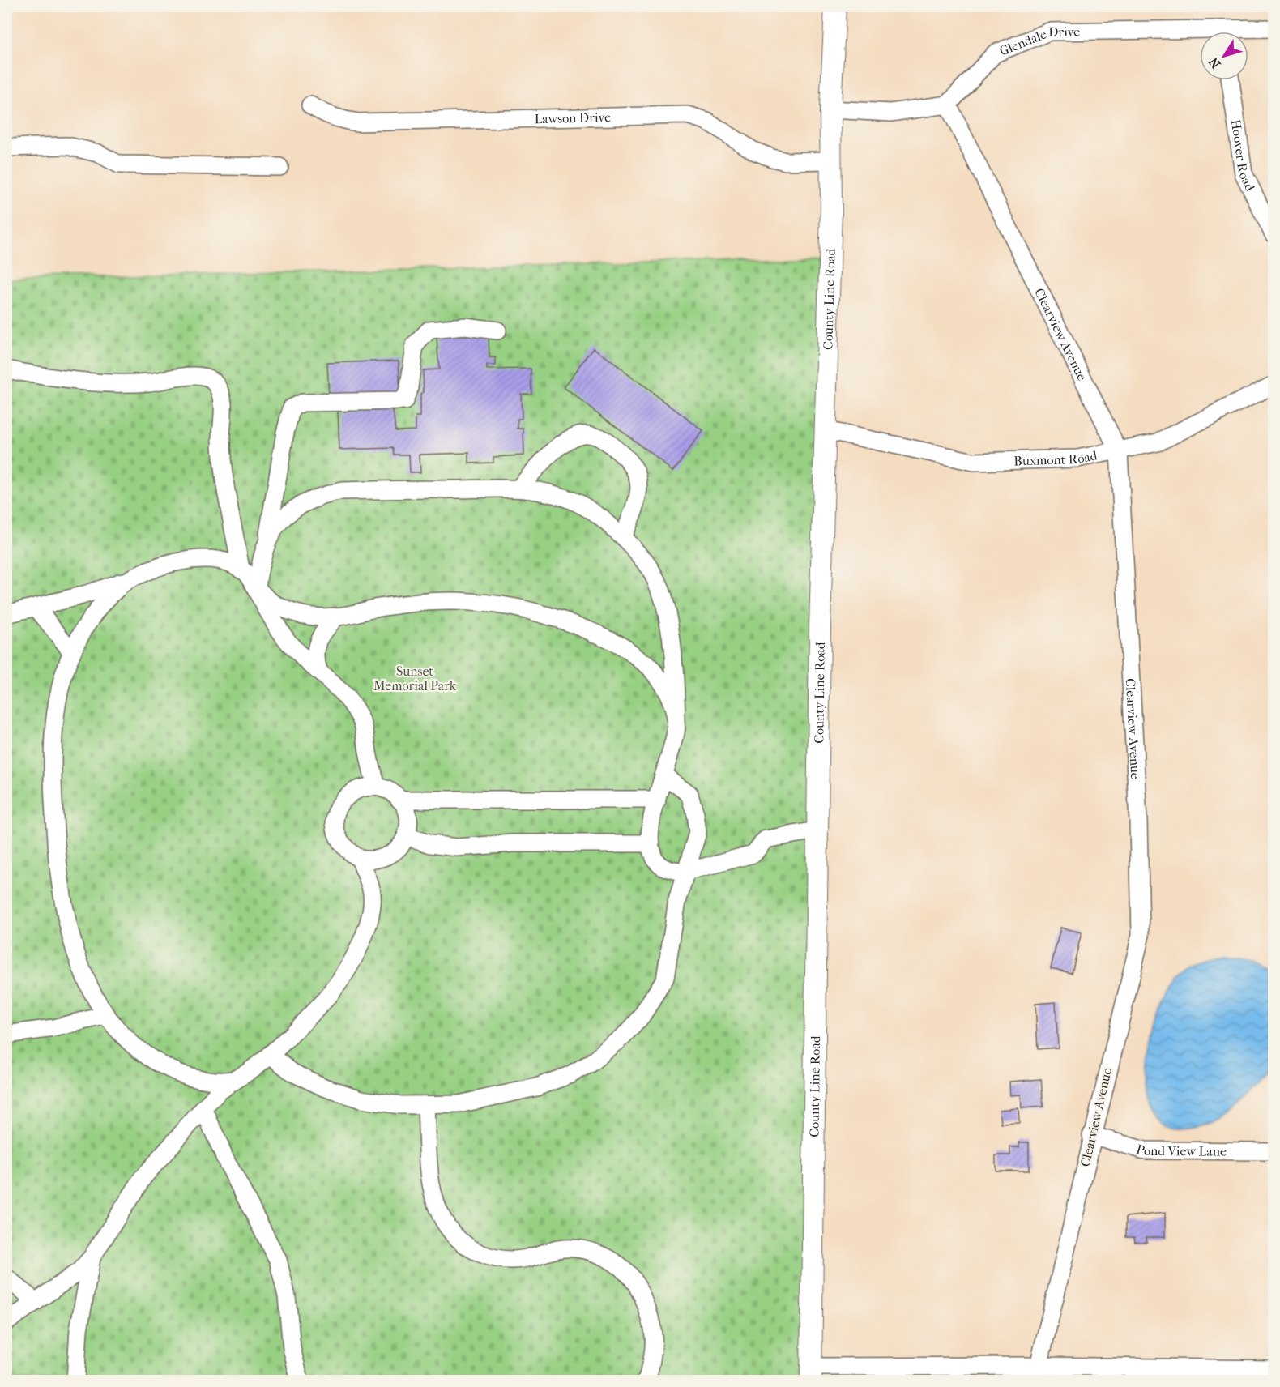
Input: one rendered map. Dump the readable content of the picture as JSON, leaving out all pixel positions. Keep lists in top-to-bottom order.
{
  "streets": {
    "main road": ["County Line Road"],
    "street": [
      "Glendale Drive",
      "Lawson Drive",
      "Hoover Road",
      "Clearview Avenue",
      "Buxmont Road",
      "Pond View Lane"
    ]
  },
  "crossings": [
    ["Glendale Drive", "Clearview Avenue"],
    ["Lawson Drive", "County Line Road"],
    ["County Line Road", "Buxmont Road"],
    ["Clearview Avenue", "Buxmont Road"],
    ["Clearview Avenue", "Pond View Lane"]
  ],
  "parks": ["Sunset Memorial Park"],
  "north": "bottom left"
}
